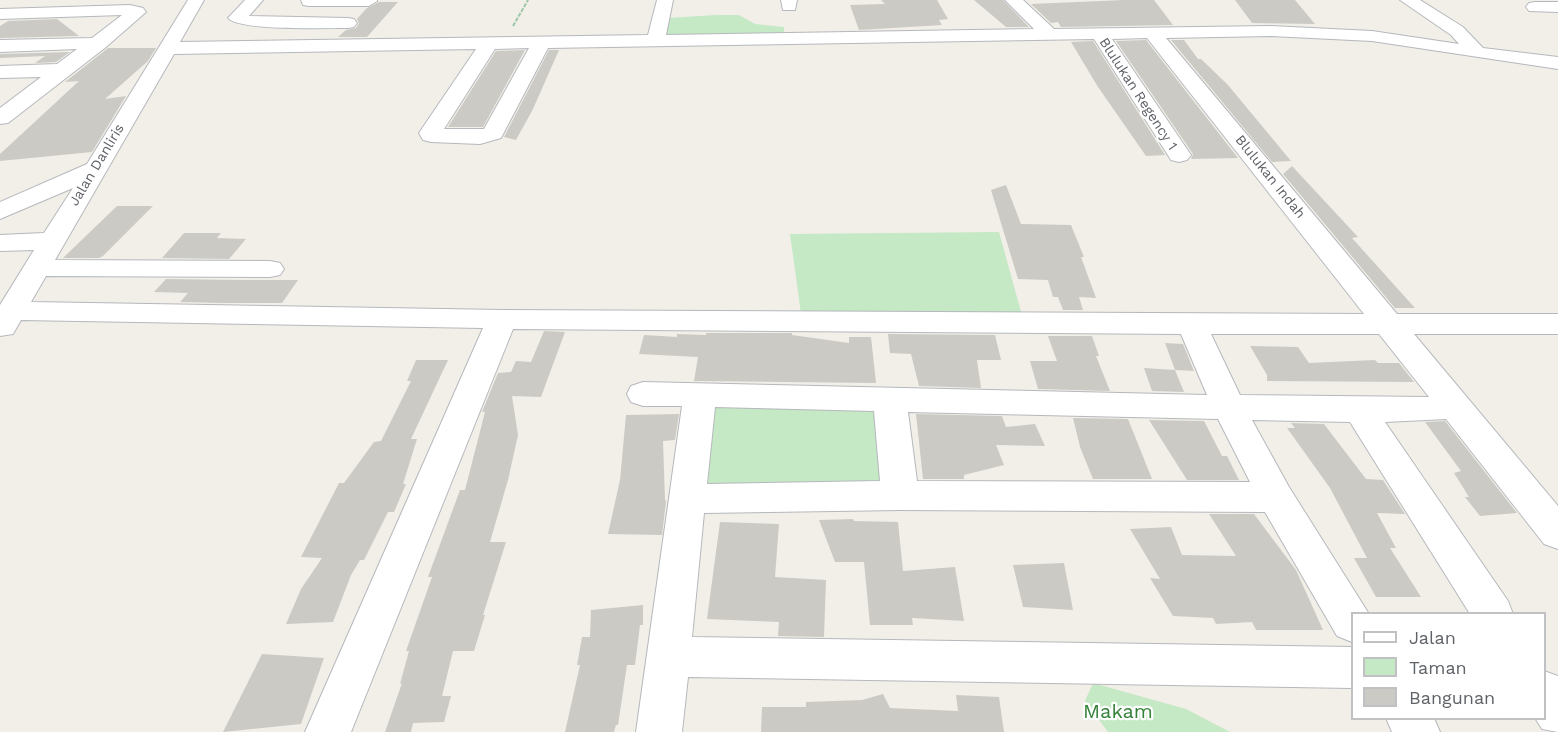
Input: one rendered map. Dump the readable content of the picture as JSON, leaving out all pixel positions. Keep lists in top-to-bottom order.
{
  "streets": {
    "street": ["Blulukan Regency 1", "Jalan Danliris", "Blulukan Indah"]
  },
  "parks": ["Makam"],
  "legend": ["Jalan", "Taman", "Bangunan"]
}
